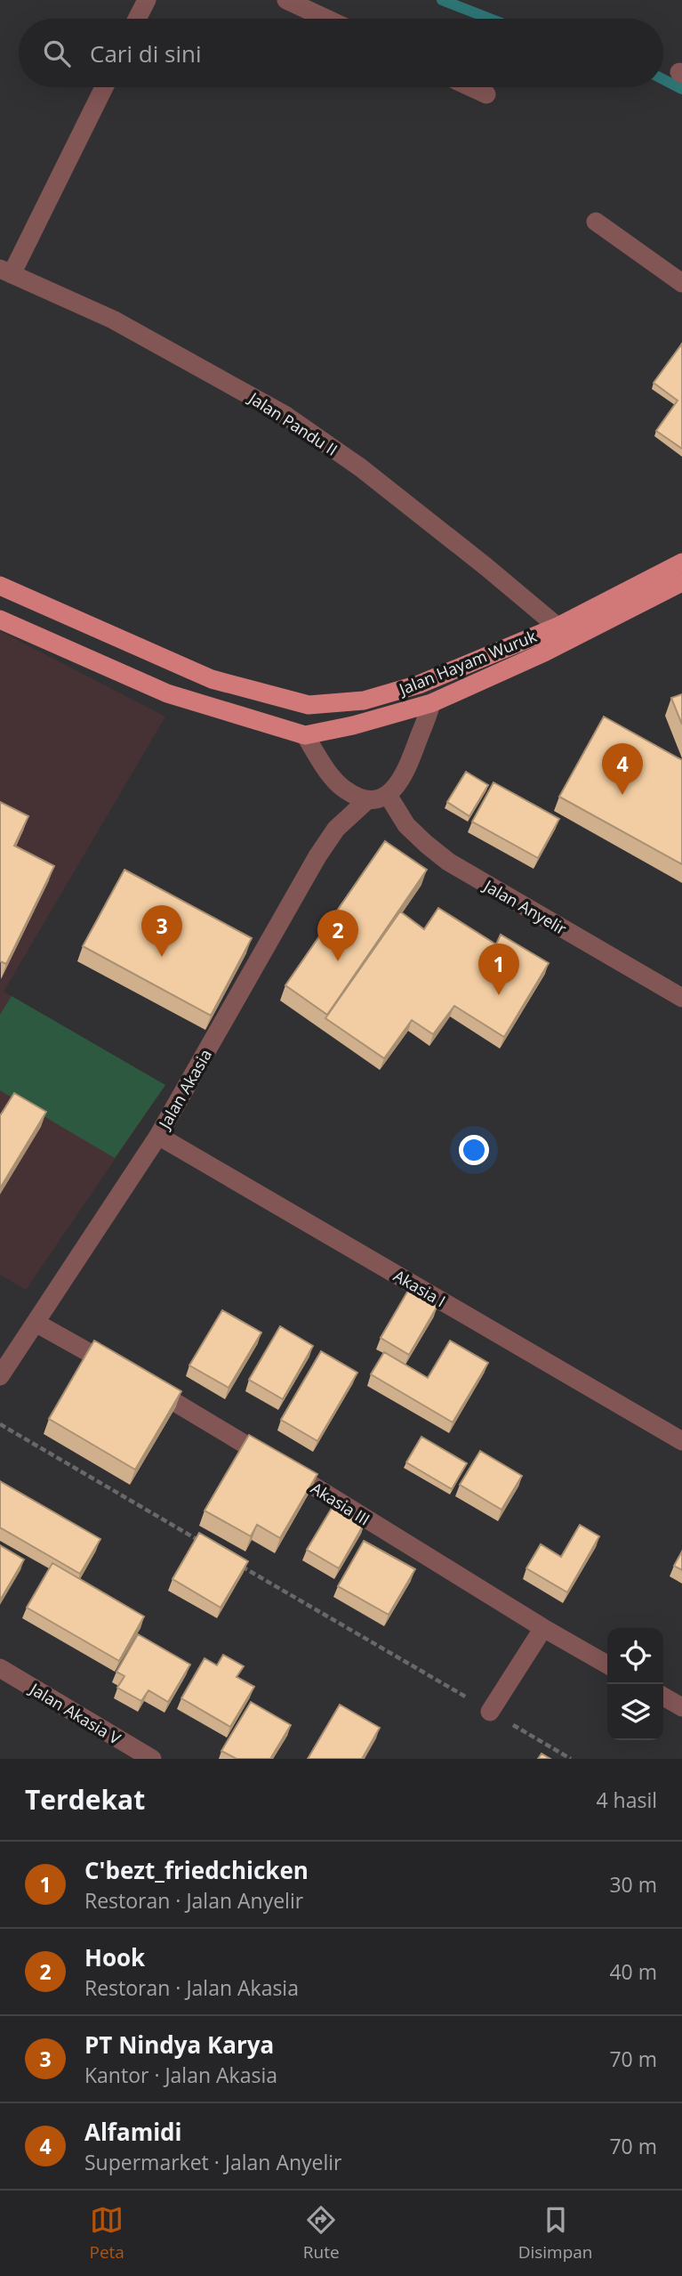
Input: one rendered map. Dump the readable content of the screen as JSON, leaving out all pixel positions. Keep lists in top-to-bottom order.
{
  "streets": {
    "main road": ["Jalan Hayam Wuruk"],
    "street": [
      "Jalan Pandu II",
      "Jalan Anyelir",
      "Jalan Akasia",
      "Akasia I",
      "Akasia III",
      "Jalan Akasia V"
    ]
  },
  "crossings": [
    ["Jalan Pandu II", "Jalan Hayam Wuruk"],
    ["Jalan Hayam Wuruk", "Jalan Anyelir"],
    ["Jalan Akasia", "Akasia I"],
    ["Jalan Akasia", "Akasia III"]
  ],
  "page": {
    "search": "Cari di sini",
    "pins": [
      "4",
      "3",
      "2",
      "1"
    ],
    "heading": ["Terdekat", "4 hasil"],
    "list": [
      {
        "mark": "1",
        "name": "C'bezt_friedchicken",
        "note": "Restoran · Jalan Anyelir",
        "value": "30 m"
      },
      {
        "mark": "2",
        "name": "Hook",
        "note": "Restoran · Jalan Akasia",
        "value": "40 m"
      },
      {
        "mark": "3",
        "name": "PT Nindya Karya",
        "note": "Kantor · Jalan Akasia",
        "value": "70 m"
      },
      {
        "mark": "4",
        "name": "Alfamidi",
        "note": "Supermarket · Jalan Anyelir",
        "value": "70 m"
      }
    ],
    "nav": ["Peta", "Rute", "Disimpan"]
  }
}
